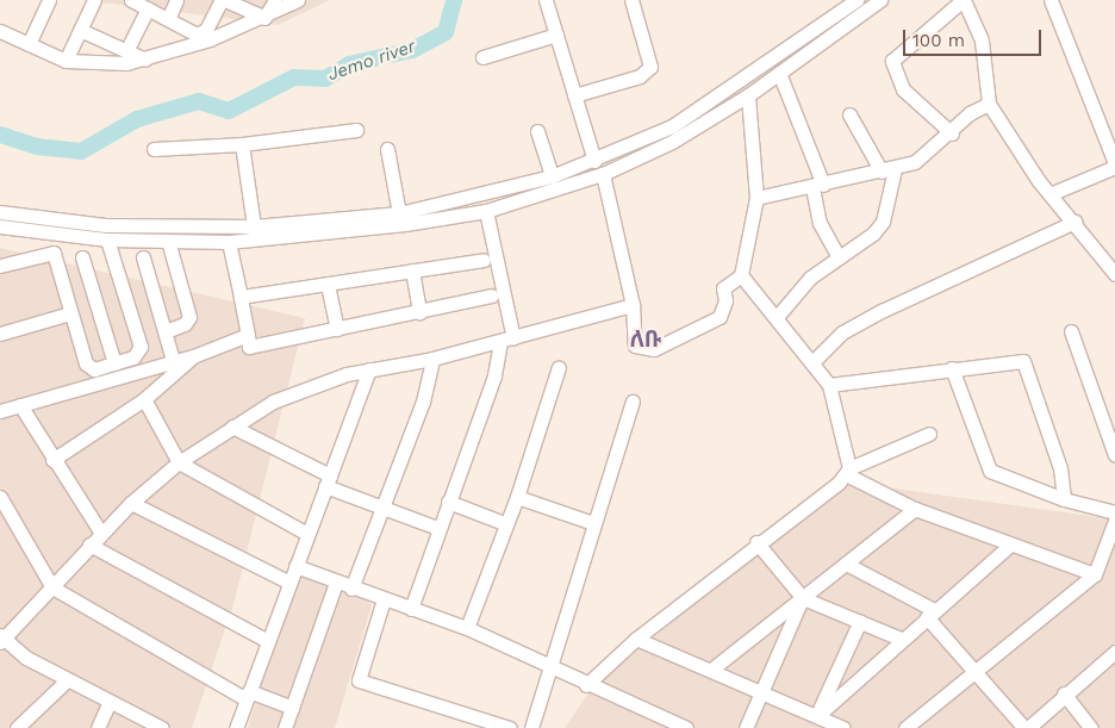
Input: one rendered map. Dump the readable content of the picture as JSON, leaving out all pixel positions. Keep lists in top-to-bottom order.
{
  "districts": ["ለቡ"],
  "water": ["Jemo river"],
  "scale_bar": "100 m"
}
